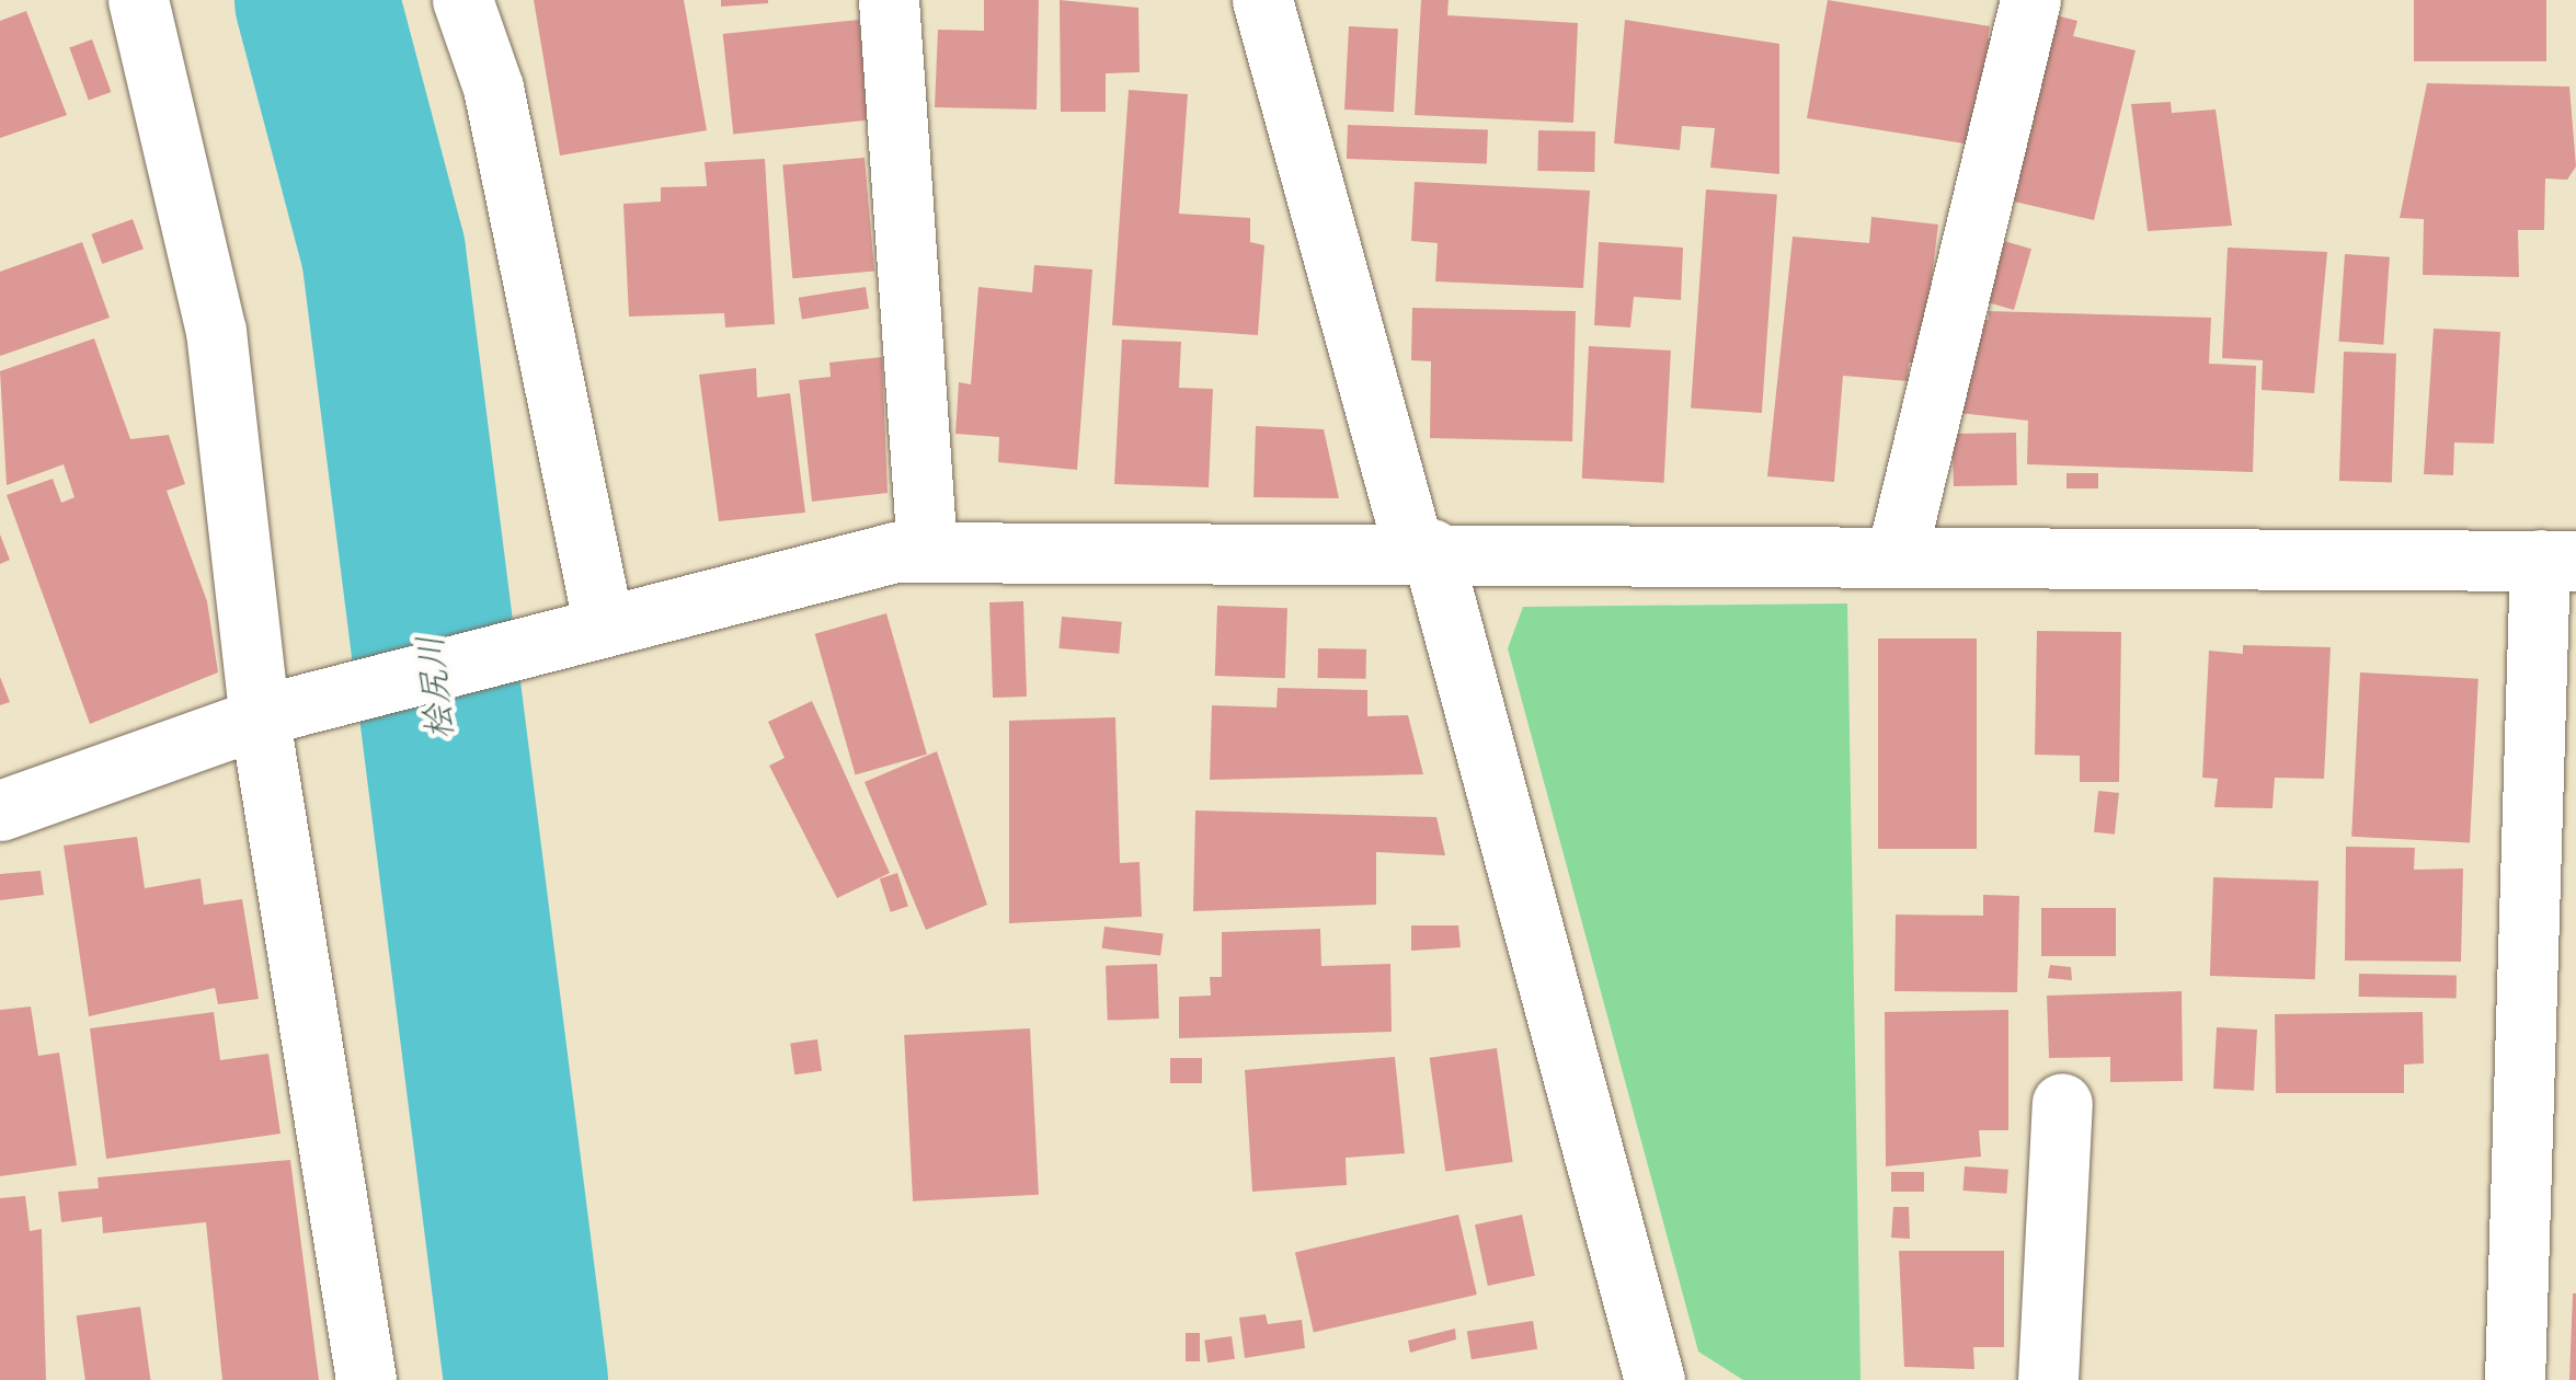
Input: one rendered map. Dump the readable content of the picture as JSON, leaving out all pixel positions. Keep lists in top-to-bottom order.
{
  "water": ["桧尻川"]
}
